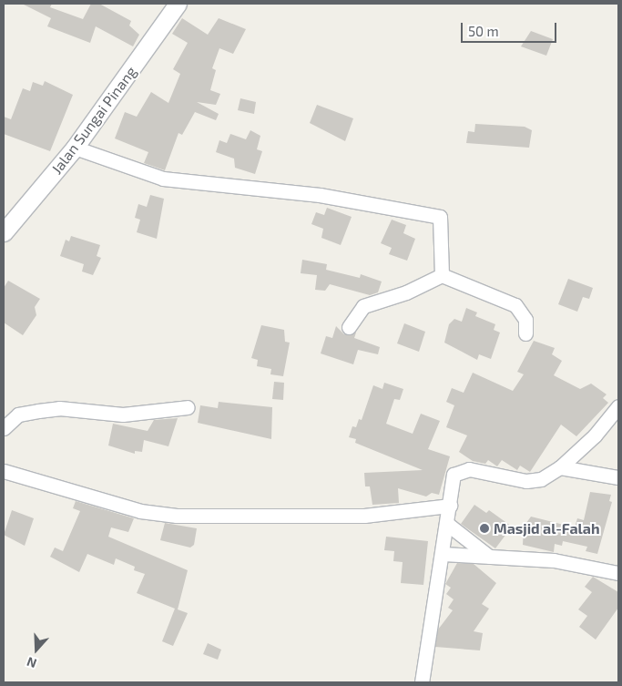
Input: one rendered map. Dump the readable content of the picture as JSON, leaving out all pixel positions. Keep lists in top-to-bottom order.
{
  "streets": {
    "street": ["Jalan Sungai Pinang"]
  },
  "places": ["Masjid al-Falah"],
  "scale_bar": "50 m",
  "north": "bottom"
}
